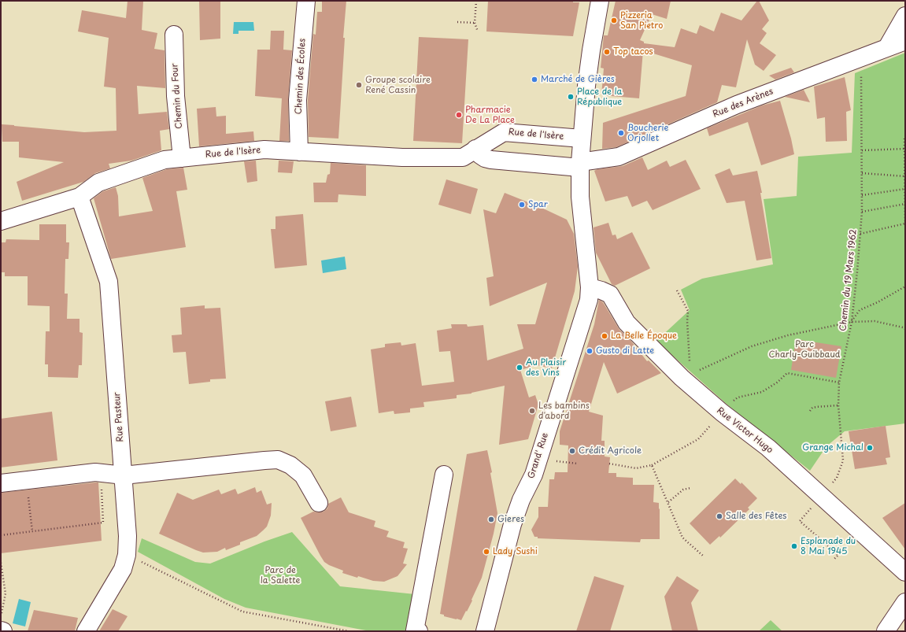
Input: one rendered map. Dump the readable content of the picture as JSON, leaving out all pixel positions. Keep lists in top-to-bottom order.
{
  "streets": {
    "street": [
      "Chemin des Écoles",
      "Chemin du Four",
      "Rue des Arènes",
      "Rue de l'Isère",
      "Rue Pasteur",
      "Rue Victor Hugo",
      "Grand' Rue"
    ],
    "path": ["Chemin du 19 Mars 1962"]
  },
  "crossings": [
    ["Chemin des Écoles", "Rue de l'Isère"],
    ["Chemin du Four", "Rue de l'Isère"],
    ["Rue des Arènes", "Chemin du 19 Mars 1962"],
    ["Rue des Arènes", "Grand' Rue"],
    ["Rue de l'Isère", "Rue Pasteur"],
    ["Rue de l'Isère", "Grand' Rue"],
    ["Chemin du 19 Mars 1962", "Rue Victor Hugo"],
    ["Rue Victor Hugo", "Grand' Rue"]
  ],
  "parks": ["Parc Charly-Guibbaud", "Parc de la Salette"],
  "places": [
    "Pizzeria San Pietro",
    "Top tacos",
    "Marché de Gières",
    "Groupe scolaire René Cassin",
    "Place de la République",
    "Pharmacie De La Place",
    "Boucherie Orjollet",
    "Spar",
    "La Belle Époque",
    "Gusto di Latte",
    "Au Plaisir des Vins",
    "Les bambins d'abord",
    "Grange Michal",
    "Crédit Agricole",
    "Salle des Fêtes",
    "Gieres",
    "Esplanade du 8 Mai 1945",
    "Lady Sushi"
  ]
}
